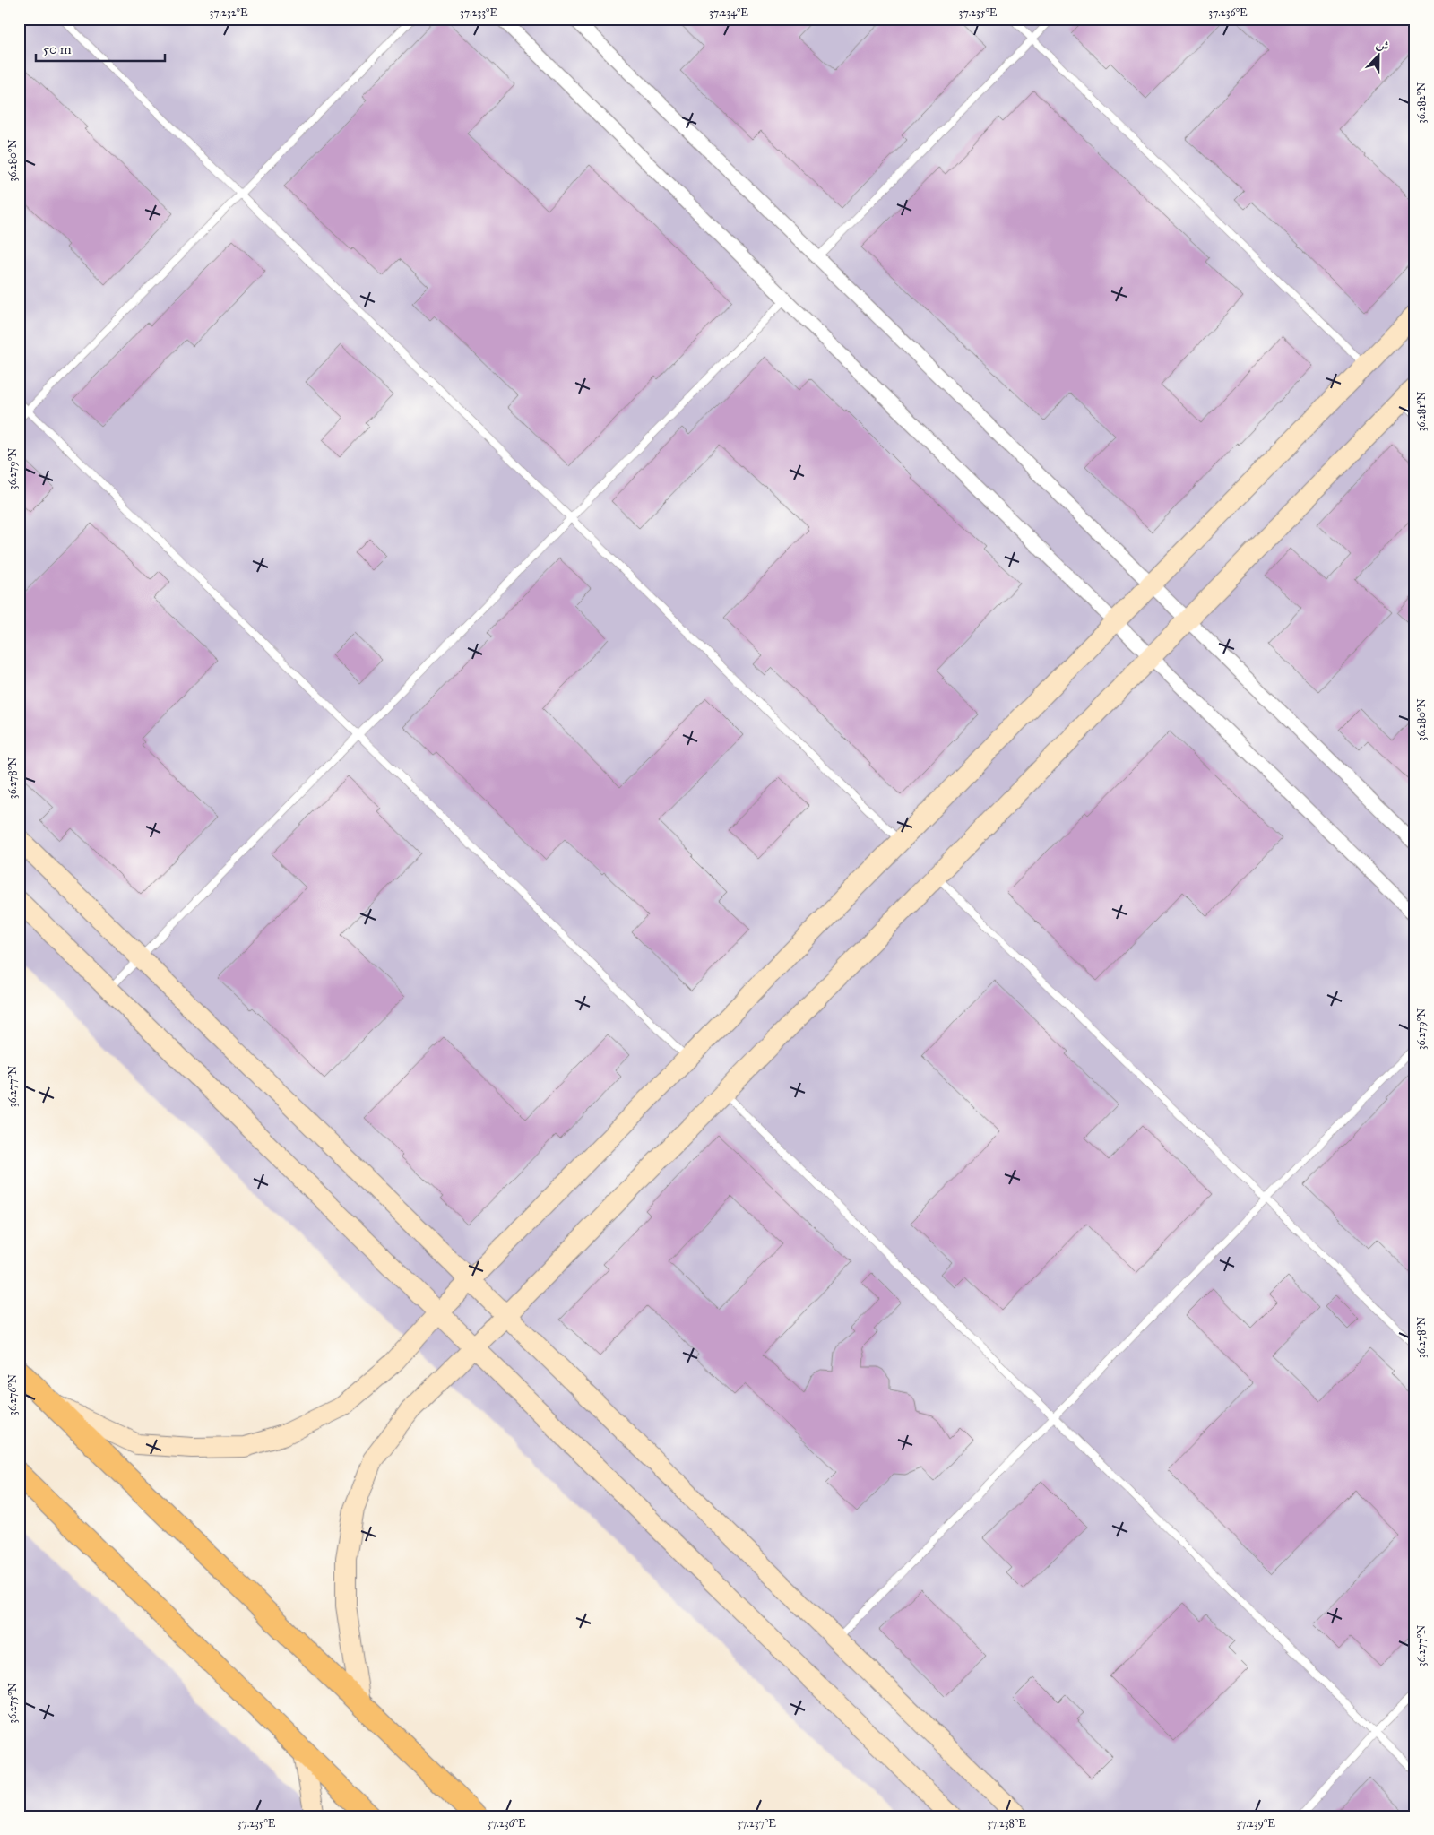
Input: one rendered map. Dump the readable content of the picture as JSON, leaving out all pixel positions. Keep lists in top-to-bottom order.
{
  "scale_bar": "50 m",
  "north": "top",
  "coordinates": [
    "37.232°E",
    "37.233°E",
    "37.234°E",
    "37.235°E",
    "37.236°E",
    "36.282°N",
    "36.280°N",
    "36.281°N",
    "36.279°N",
    "36.278°N",
    "36.277°N",
    "36.276°N",
    "36.275°N",
    "37.237°E",
    "37.238°E",
    "37.239°E"
  ]
}
